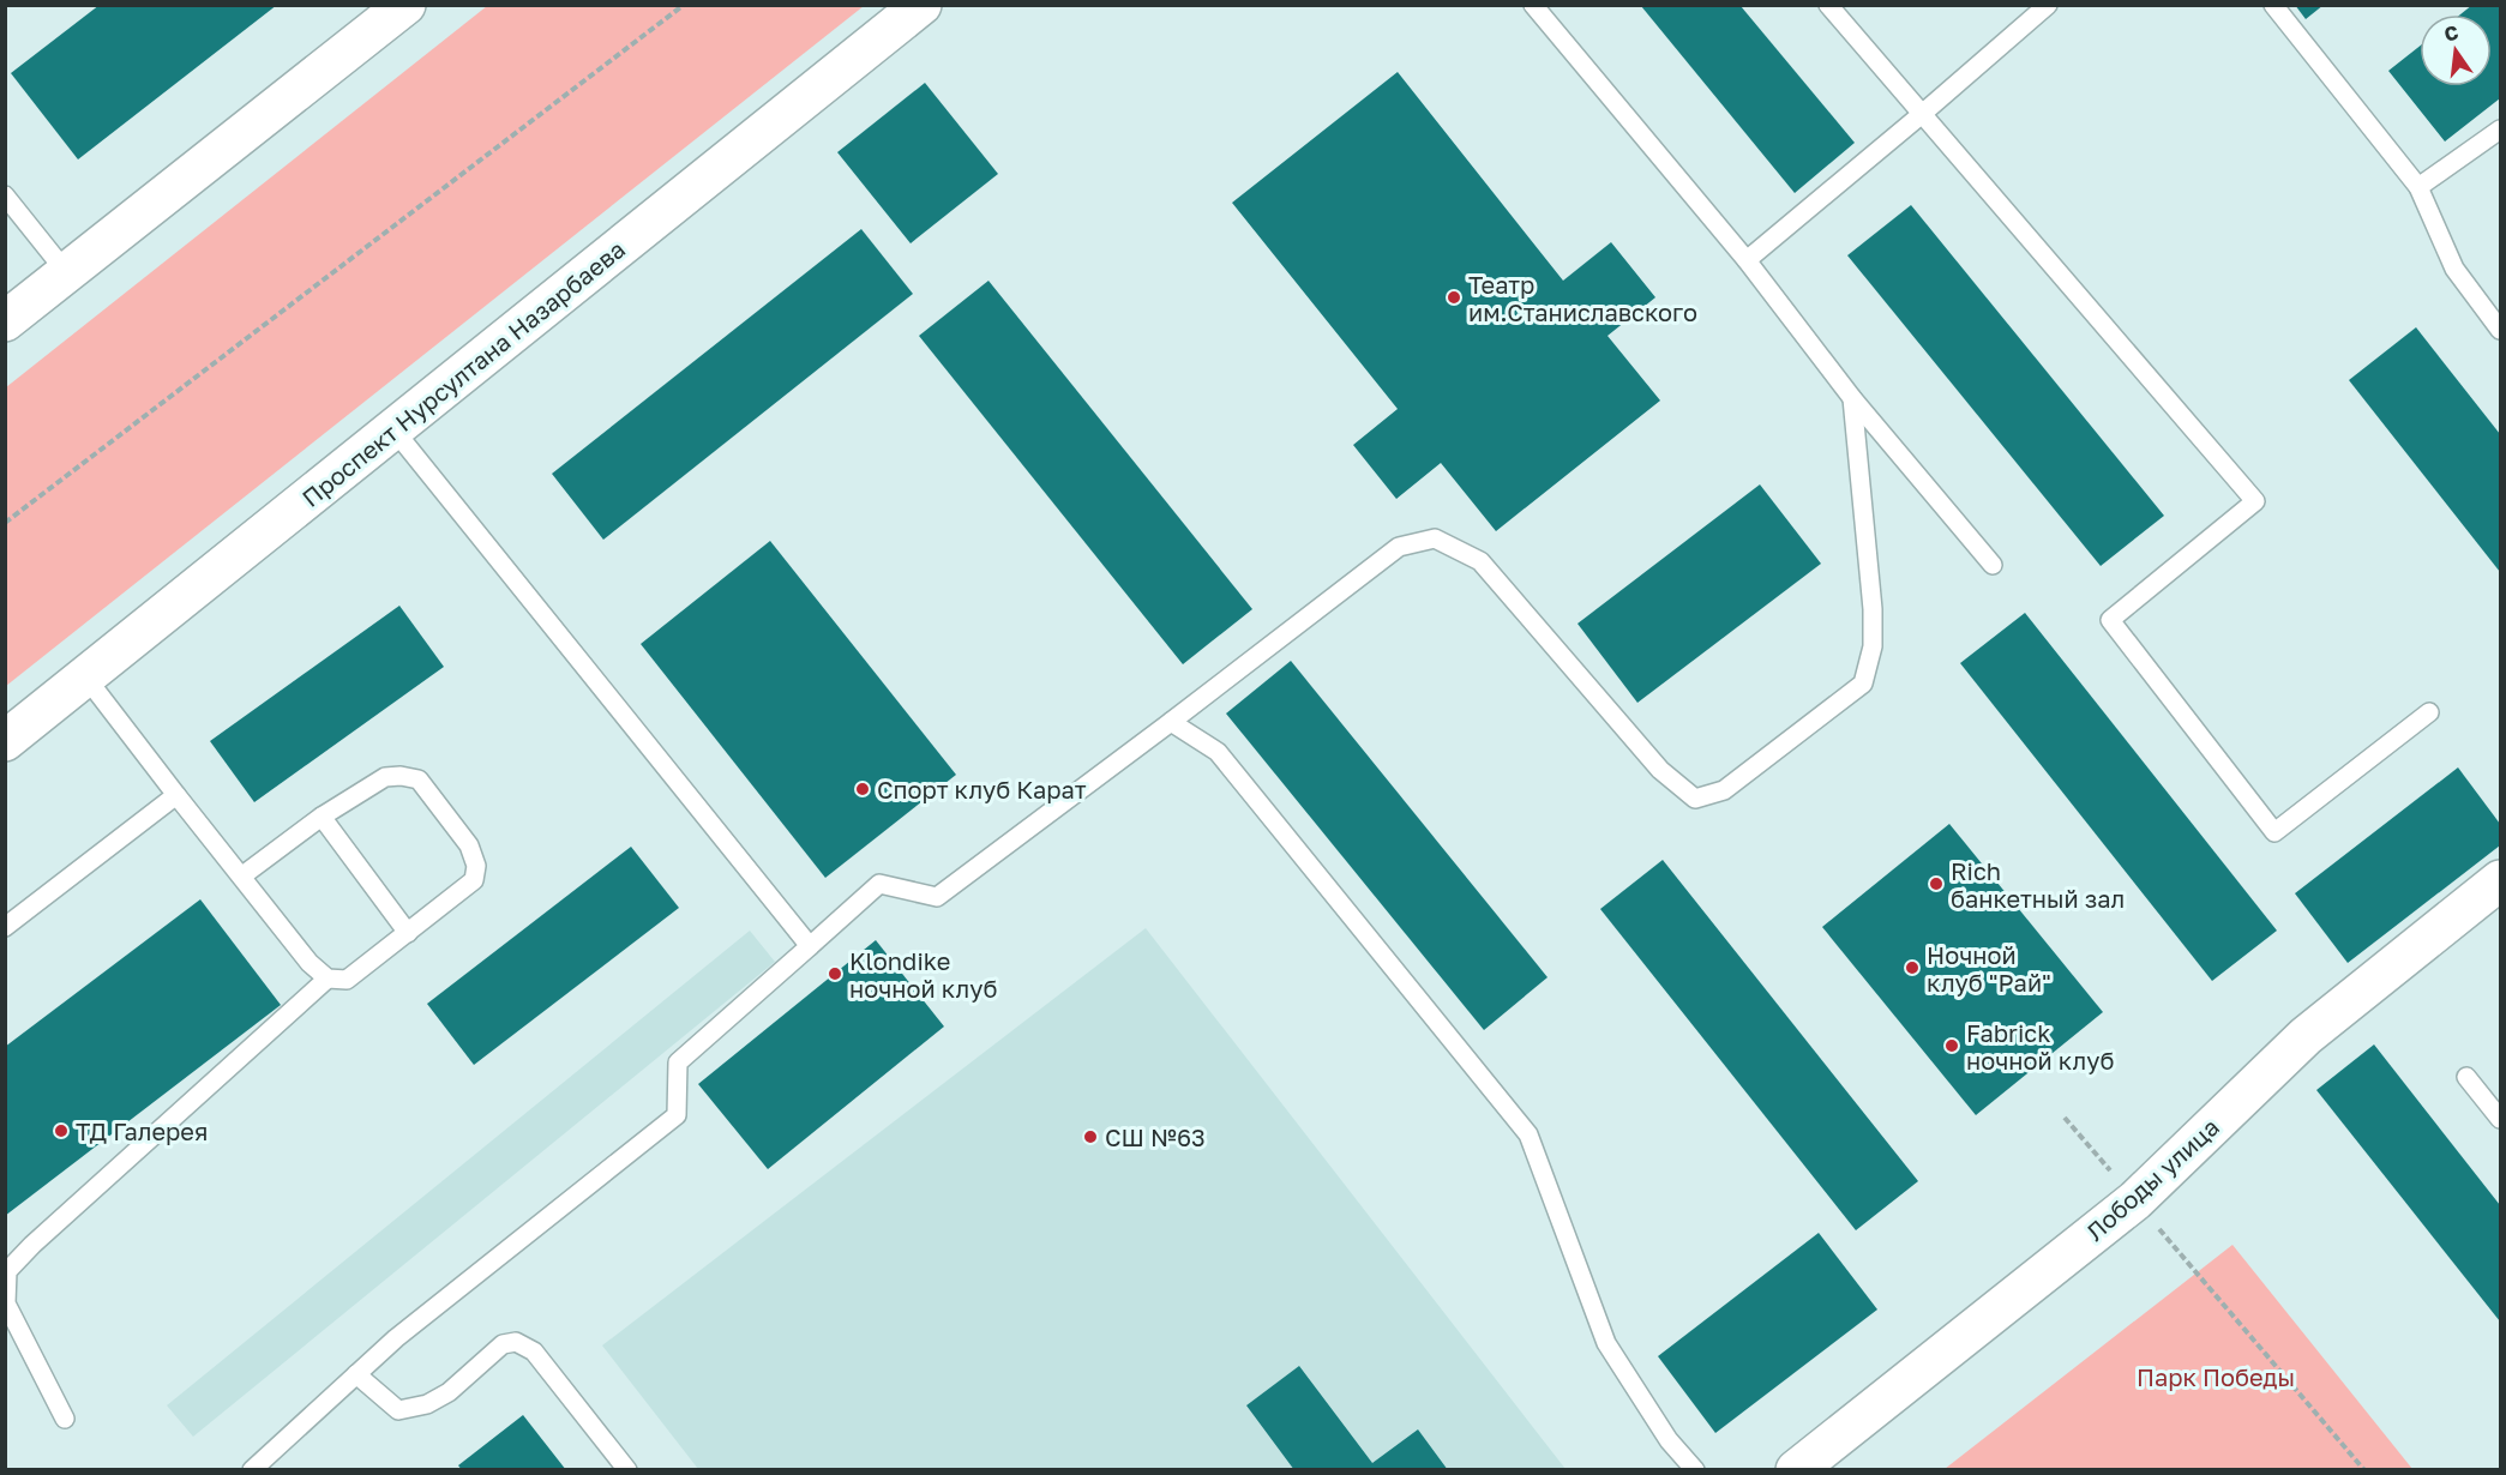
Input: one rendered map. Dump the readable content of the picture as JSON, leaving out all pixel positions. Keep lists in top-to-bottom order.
{
  "streets": {
    "main road": ["Проспект Нурсултана Назарбаева", "Лободы улица"]
  },
  "parks": ["Парк Победы"],
  "places": [
    "Театр им.Станиславского",
    "Спорт клуб Карат",
    "Rich банкетный зал",
    "Ночной клуб \"Рай\"",
    "Klondike ночной клуб",
    "Fabrick ночной клуб",
    "ТД Галерея",
    "СШ №63"
  ],
  "north": "top"
}
